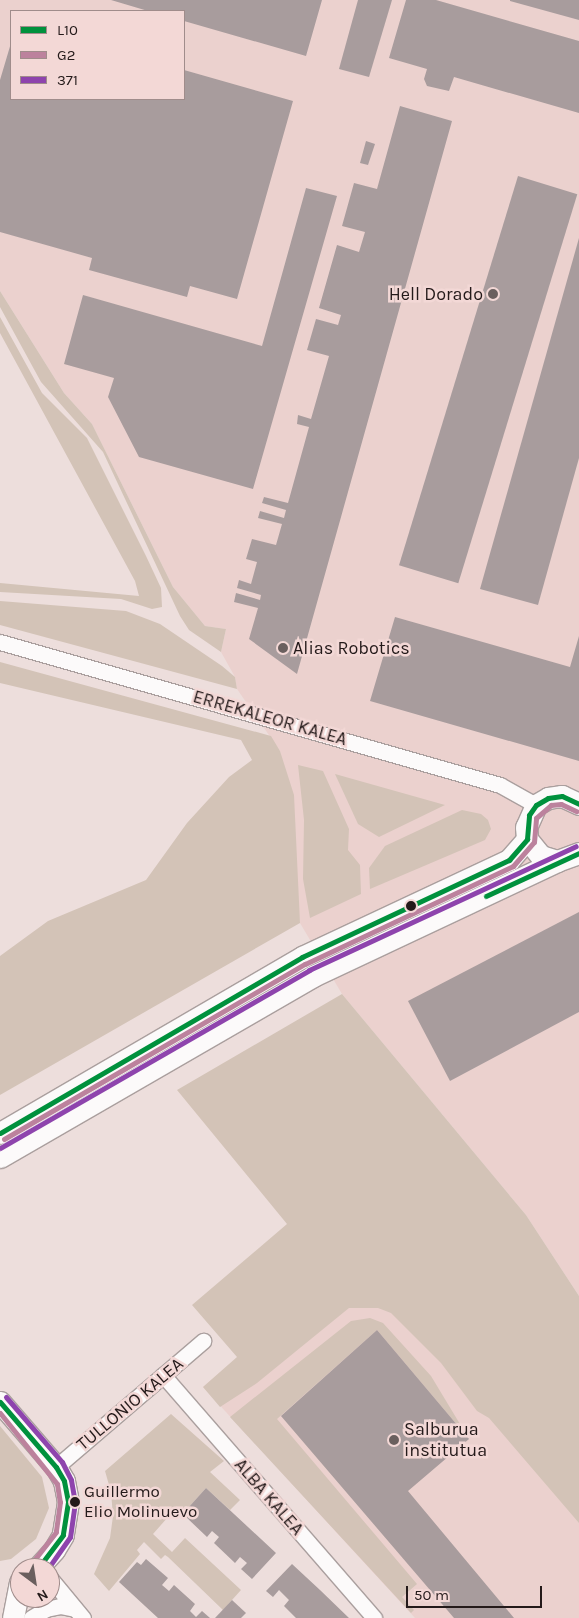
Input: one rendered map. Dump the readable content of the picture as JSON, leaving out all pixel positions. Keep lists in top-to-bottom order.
{
  "streets": {
    "street": ["ERREKALEOR KALEA", "TULLONIO KALEA", "ALBA KALEA"]
  },
  "crossings": [
    ["TULLONIO KALEA", "ALBA KALEA"]
  ],
  "places": [
    "Hell Dorado",
    "Alias Robotics",
    "Salburua institutua",
    "Guillermo Elio Molinuevo"
  ],
  "lines": ["transit line L10", "transit line G2", "transit line 371"],
  "legend": ["L10", "G2", "371"],
  "scale_bar": "50 m",
  "north": "bottom right"
}
